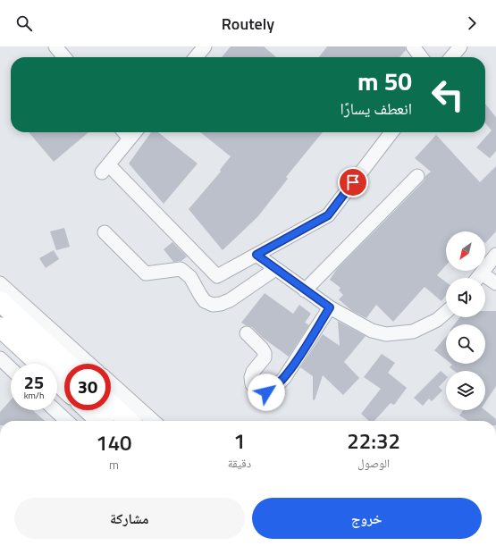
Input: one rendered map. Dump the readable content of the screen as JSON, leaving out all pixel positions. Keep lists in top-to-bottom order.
{
  "north": "bottom left",
  "page": {
    "header": "Routely",
    "turn": ["50 m", "انعطف يسارًا"],
    "speed": "25 km/h",
    "limit": "30",
    "eta": [
      "22:32",
      "الوصول",
      "1",
      "دقيقة",
      "140",
      "m"
    ],
    "buttons": ["خروج", "مشاركة"]
  }
}
